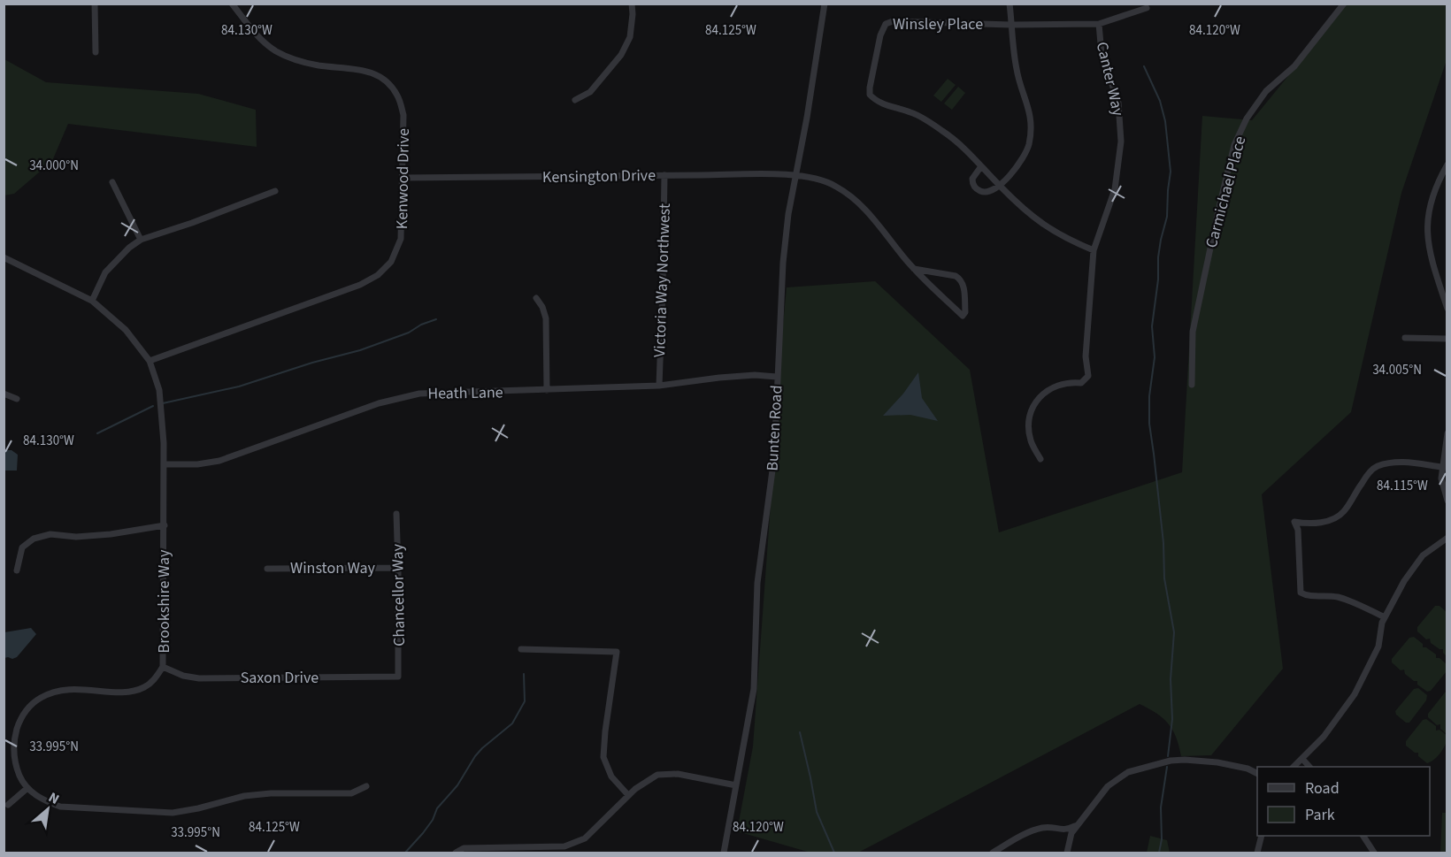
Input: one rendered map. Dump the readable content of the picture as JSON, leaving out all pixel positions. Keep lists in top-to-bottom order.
{
  "streets": {
    "street": [
      "Winsley Place",
      "Canter Way",
      "Kensington Drive",
      "Kenwood Drive",
      "Carmichael Place",
      "Victoria Way Northwest",
      "Heath Lane",
      "Bunten Road",
      "Winston Way",
      "Chancellor Way",
      "Brookshire Way",
      "Saxon Drive"
    ]
  },
  "crossings": [
    ["Winsley Place", "Canter Way"],
    ["Kensington Drive", "Kenwood Drive"],
    ["Kensington Drive", "Victoria Way Northwest"],
    ["Kensington Drive", "Bunten Road"],
    ["Kenwood Drive", "Brookshire Way"],
    ["Victoria Way Northwest", "Heath Lane"],
    ["Heath Lane", "Bunten Road"],
    ["Heath Lane", "Brookshire Way"],
    ["Winston Way", "Chancellor Way"],
    ["Chancellor Way", "Saxon Drive"],
    ["Brookshire Way", "Saxon Drive"]
  ],
  "legend": ["Road", "Park"],
  "north": "top right",
  "coordinates": [
    "84.130°W",
    "84.125°W",
    "84.120°W",
    "34.000°N",
    "34.005°N",
    "84.115°W",
    "33.995°N"
  ]
}
